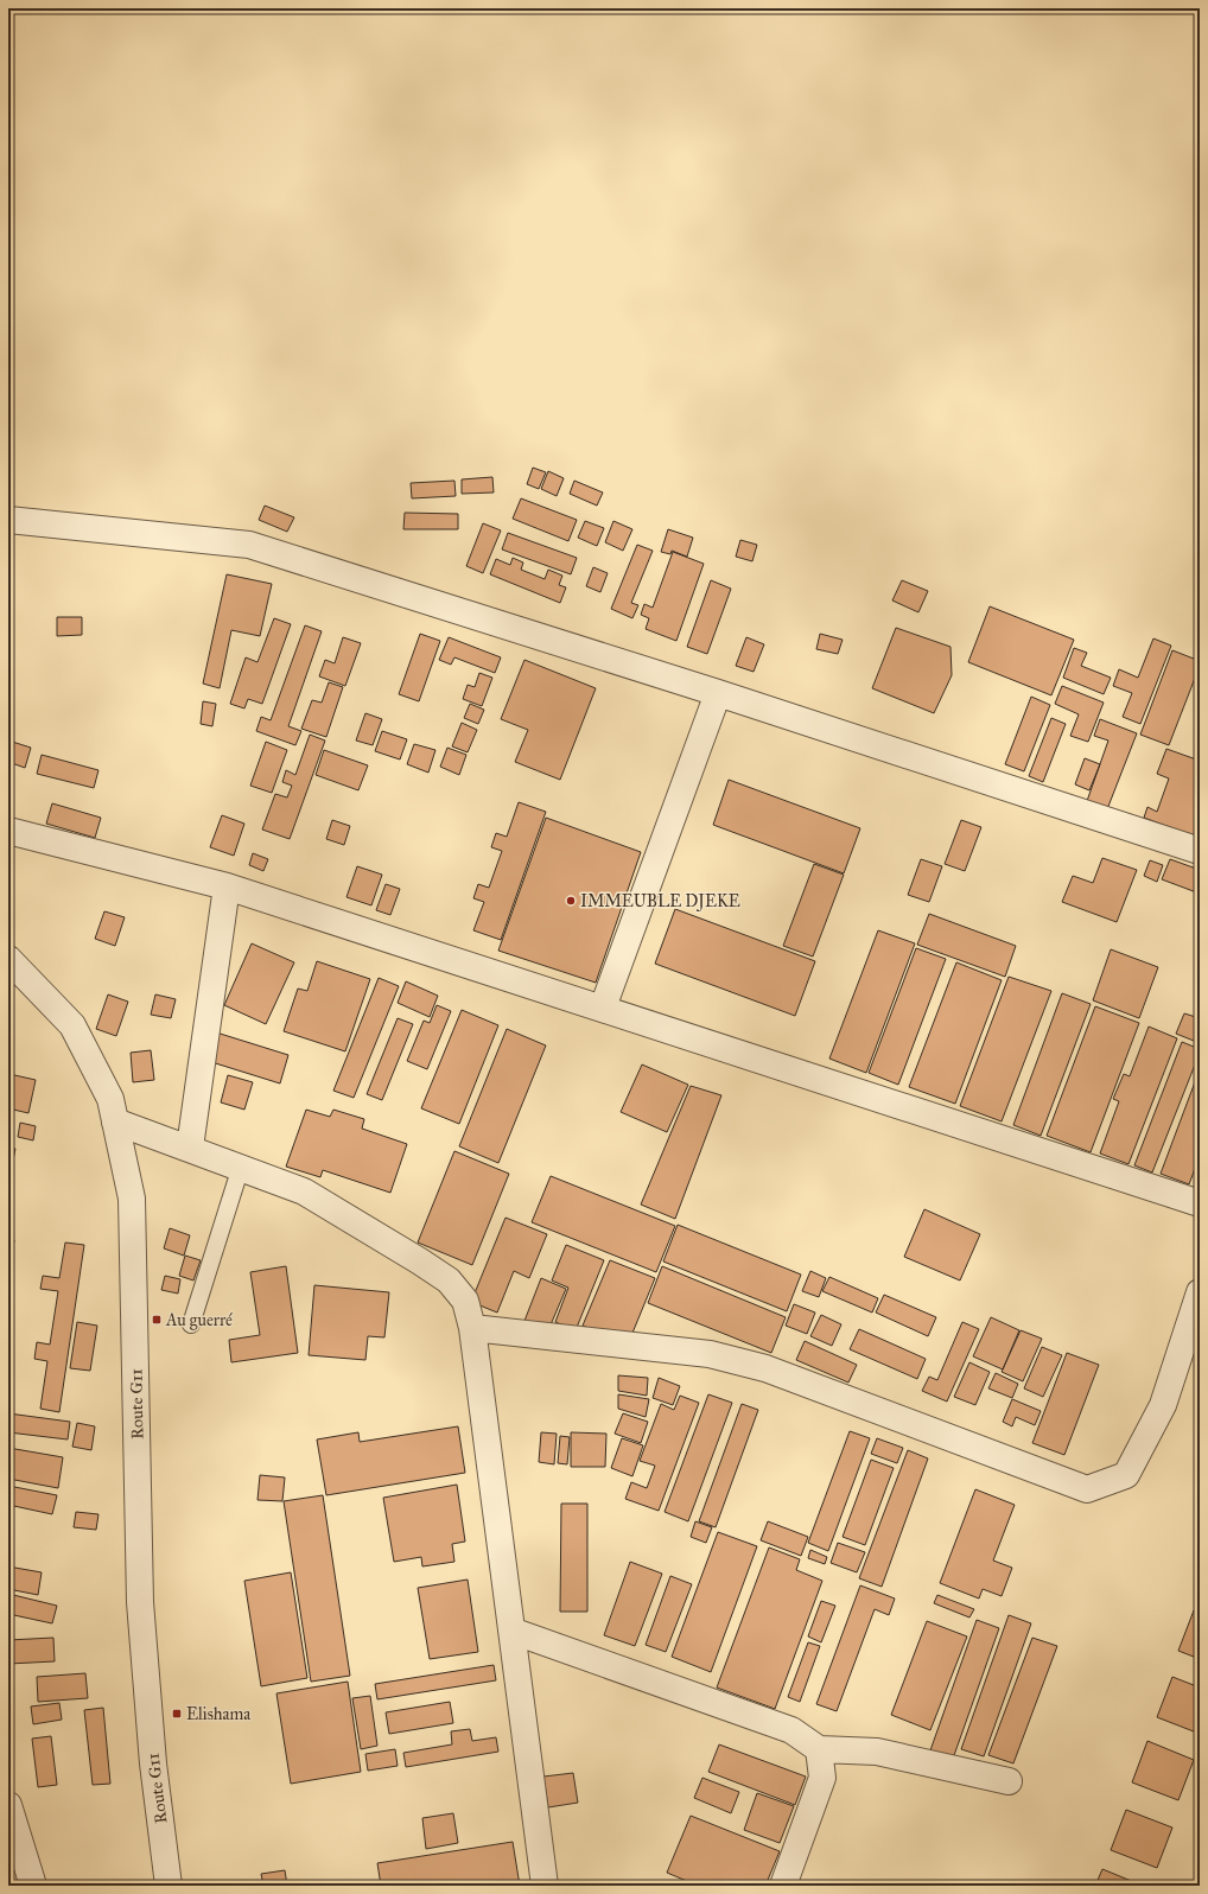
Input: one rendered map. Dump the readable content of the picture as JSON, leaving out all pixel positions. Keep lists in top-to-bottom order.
{
  "streets": {
    "street": ["Route G11"]
  },
  "places": {
    "other": ["IMMEUBLE DJEKE"],
    "transit": ["Au guerré", "Elishama"]
  }
}
